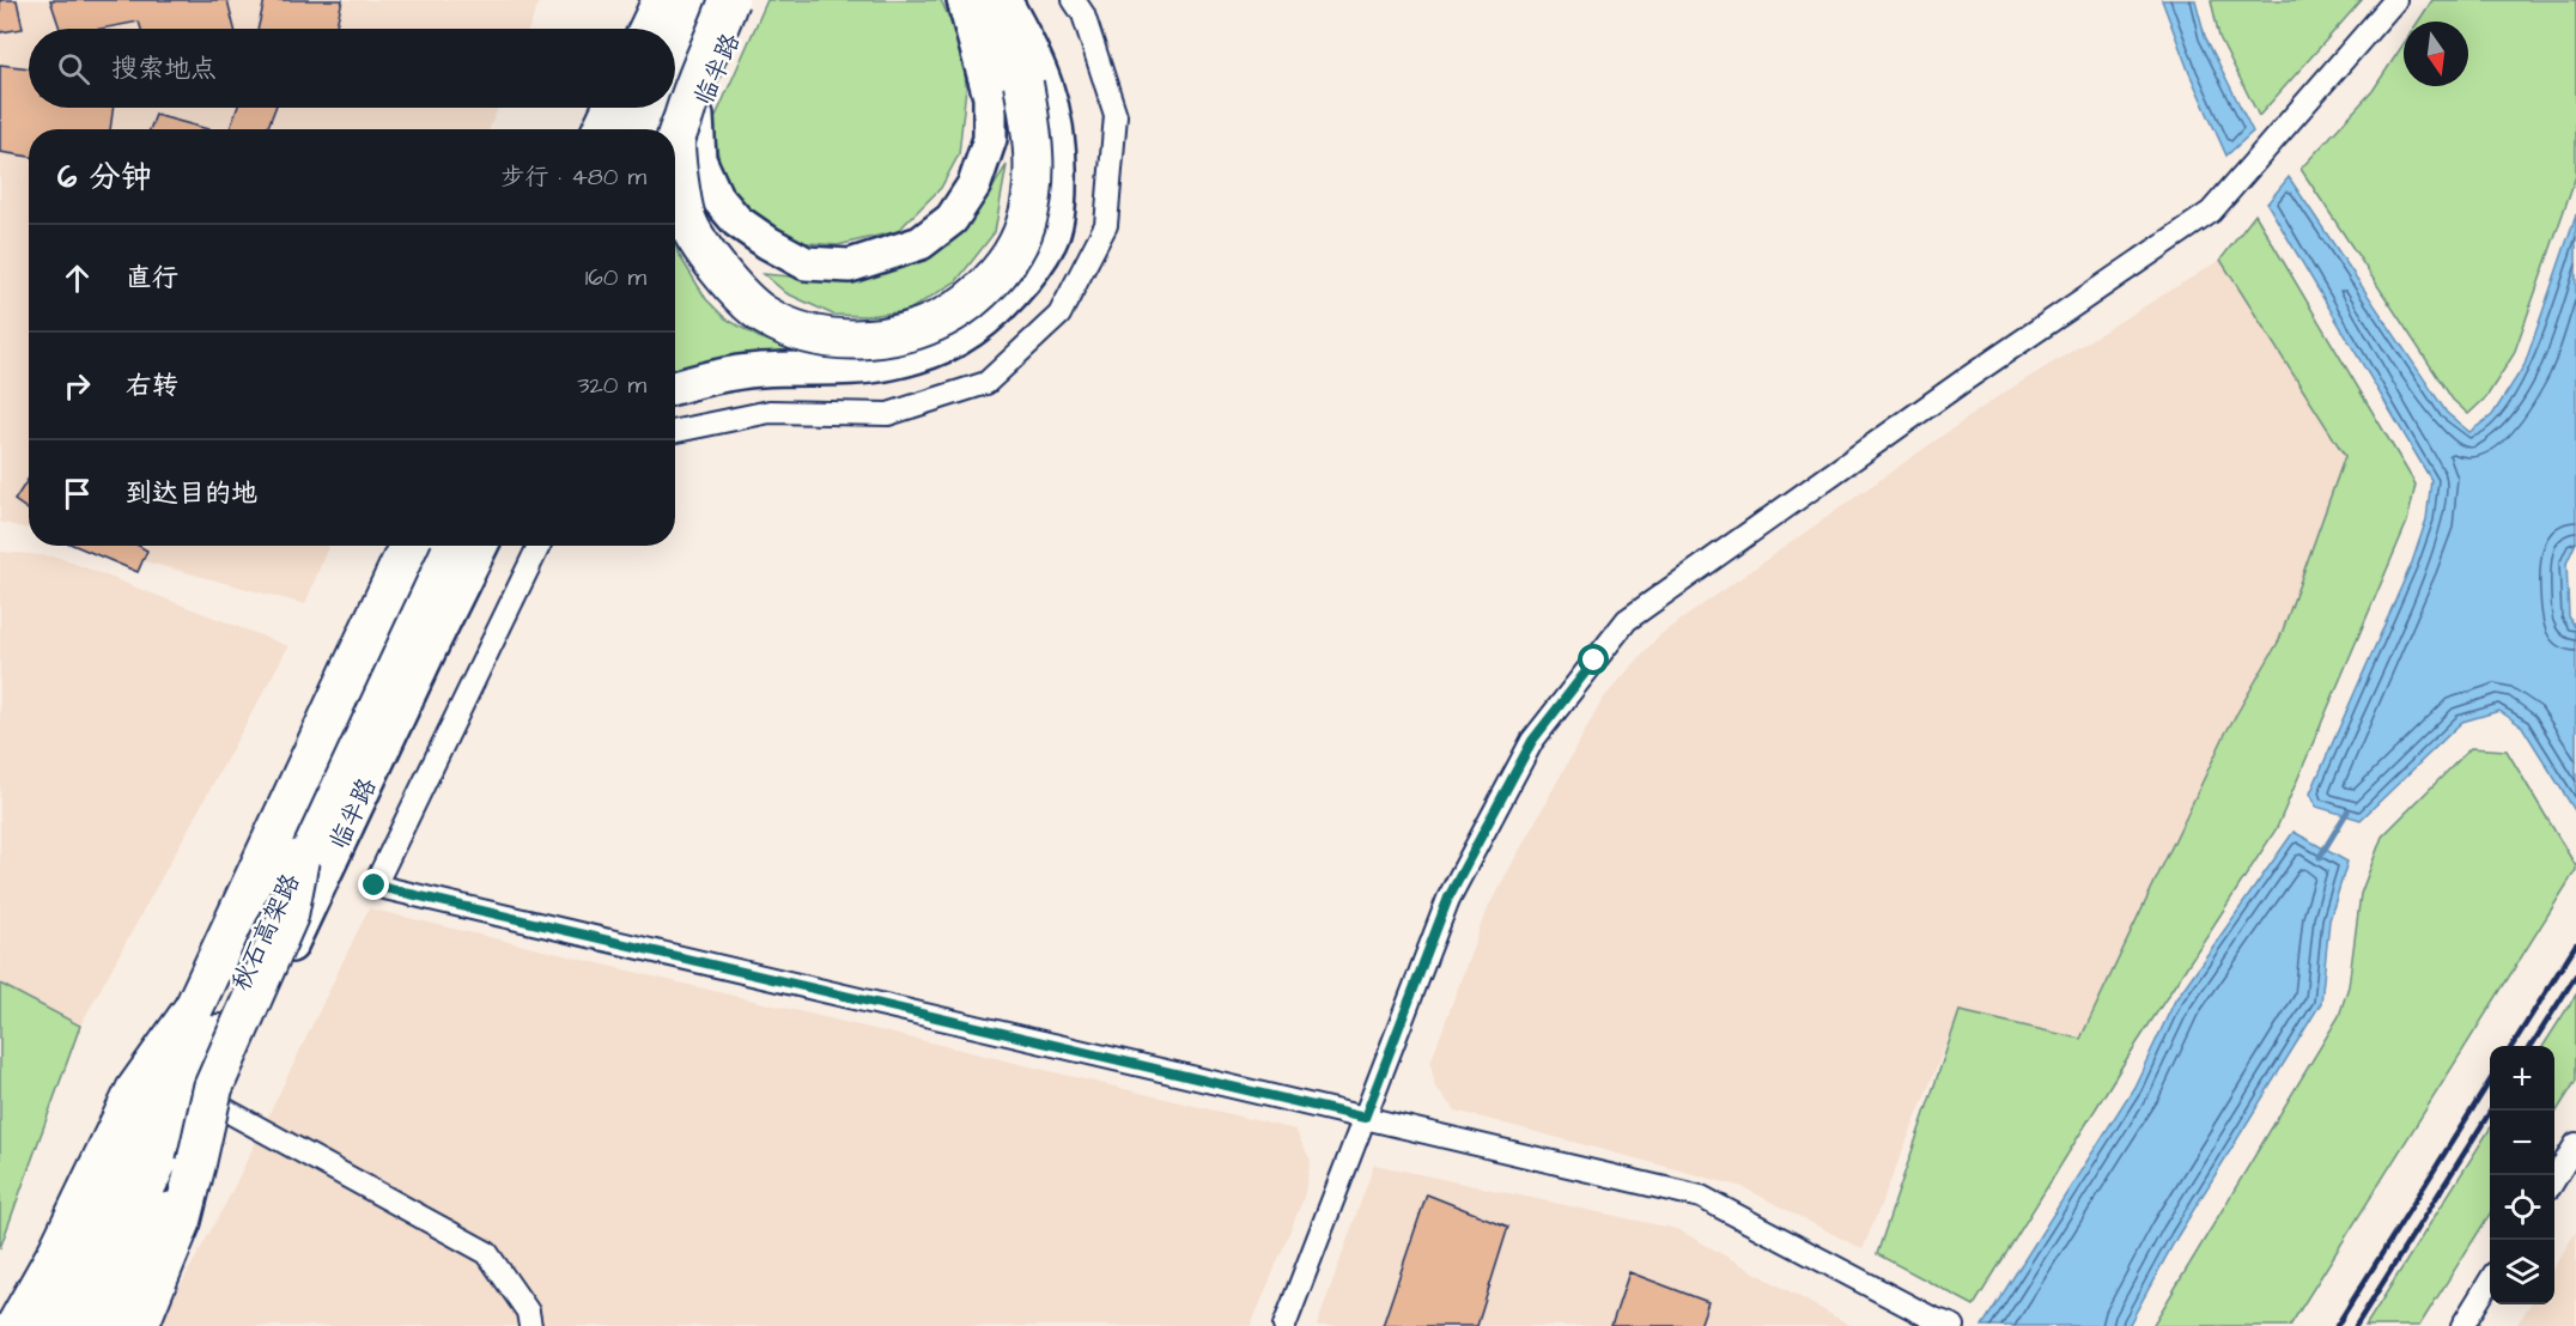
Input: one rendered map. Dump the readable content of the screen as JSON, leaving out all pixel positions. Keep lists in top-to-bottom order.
{
  "streets": {
    "highway": ["秋石高架路"],
    "main road": ["临半路"]
  },
  "north": "bottom",
  "page": {
    "search": "搜索地点",
    "heading": ["6 分钟", "步行 · 480 m"],
    "list": [
      ["直行", "160 m"],
      ["右转", "320 m"],
      "到达目的地"
    ],
    "map_buttons": ["+", "−"]
  }
}
